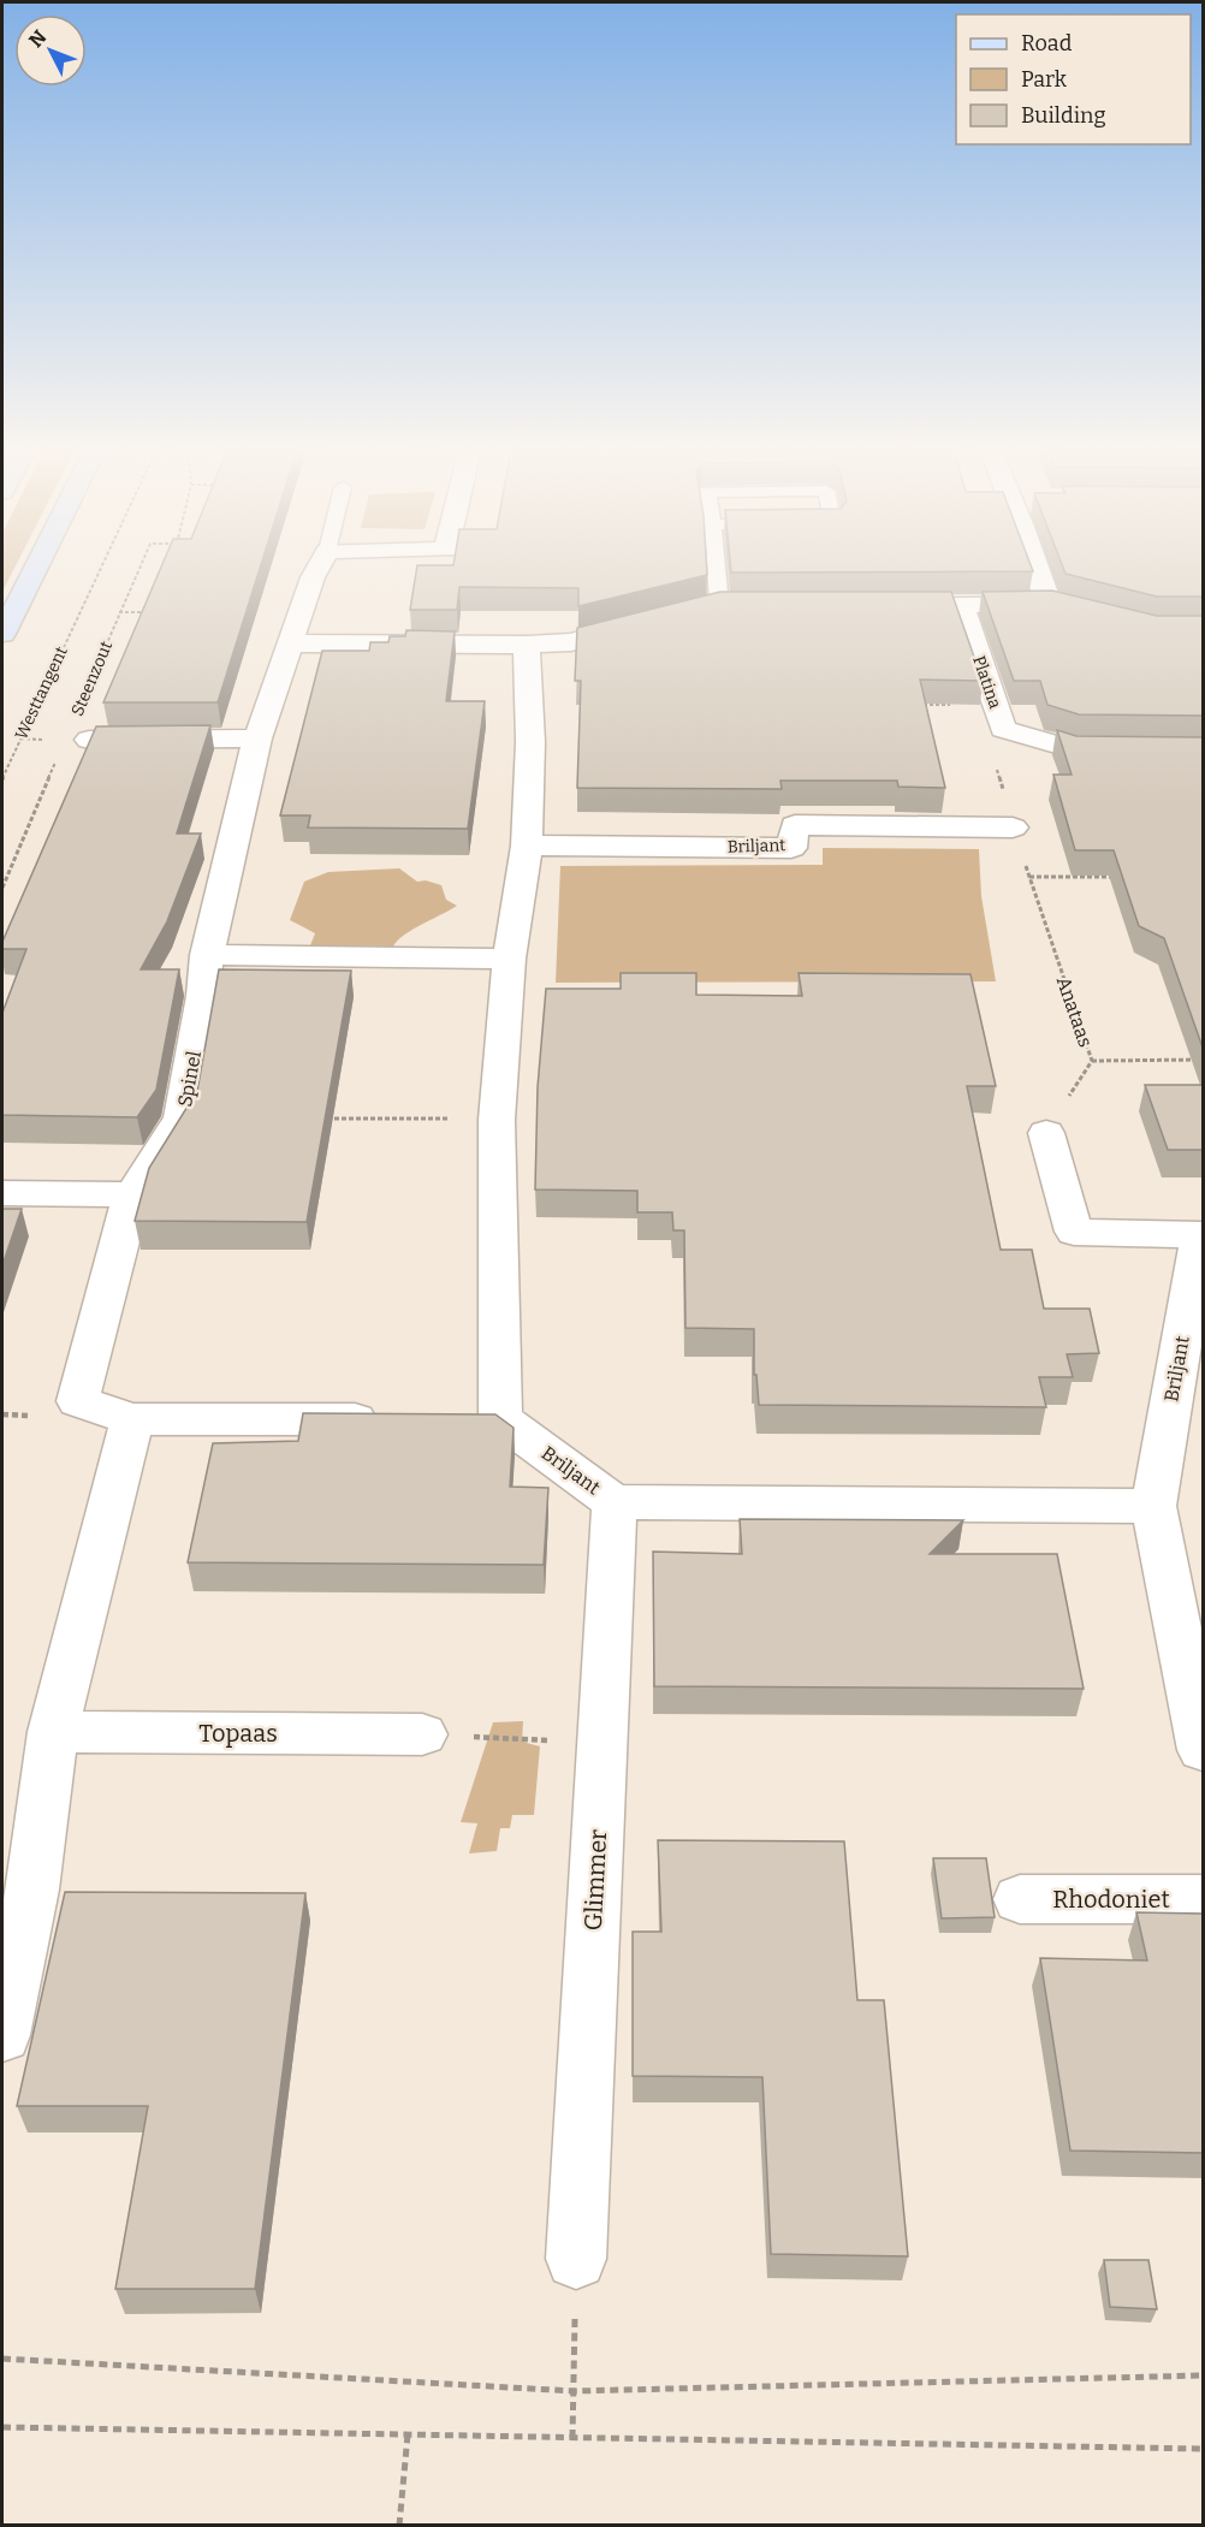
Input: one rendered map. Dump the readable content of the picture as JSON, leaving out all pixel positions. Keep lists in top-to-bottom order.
{
  "streets": {
    "street": [
      "Steenzout",
      "Platina",
      "Briljant",
      "Spinel",
      "Topaas",
      "Glimmer",
      "Rhodoniet"
    ],
    "path": ["Westtangent", "Anataas"]
  },
  "crossings": [
    ["Steenzout", "Spinel"],
    ["Platina", "Anataas"],
    ["Briljant", "Anataas"],
    ["Briljant", "Glimmer"]
  ],
  "legend": ["Road", "Park", "Building"],
  "north": "top left"
}
